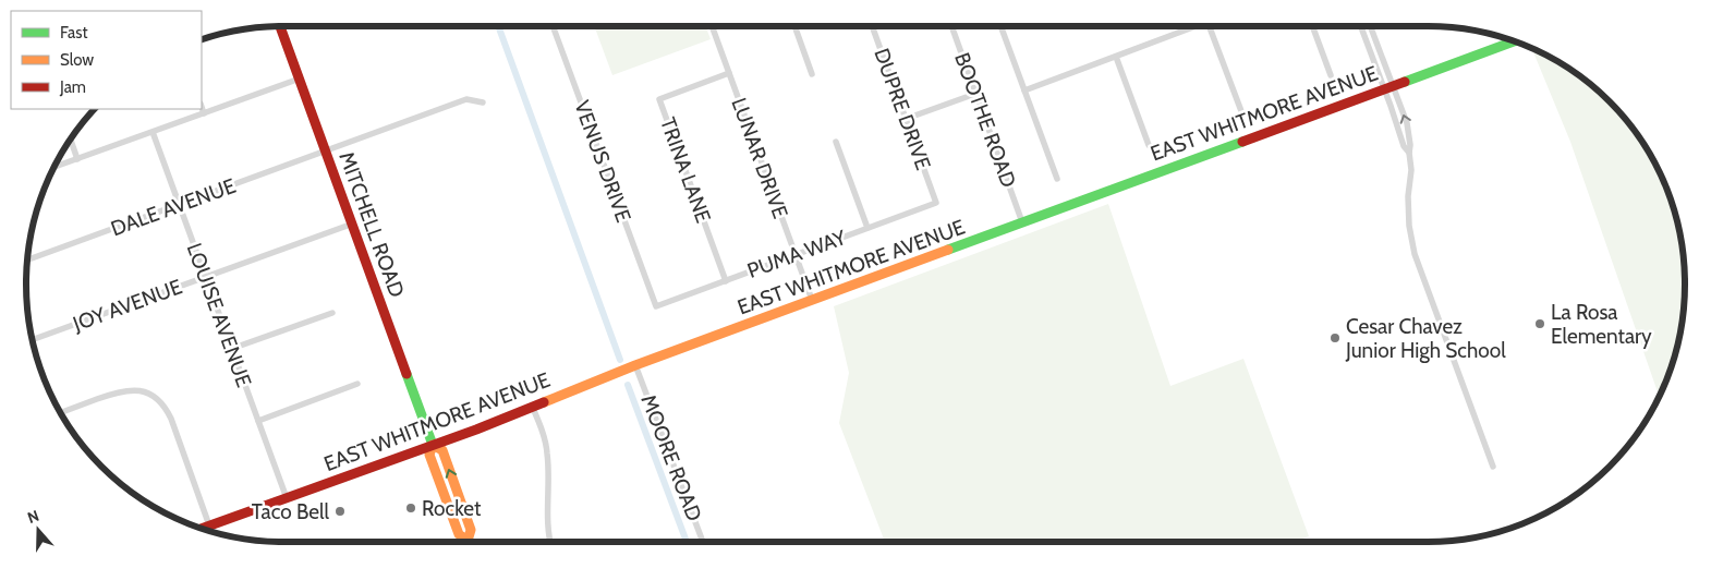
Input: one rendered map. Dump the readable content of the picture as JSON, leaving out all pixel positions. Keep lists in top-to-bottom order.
{
  "streets": {
    "main road": ["EAST WHITMORE AVENUE", "MITCHELL ROAD"],
    "street": [
      "DUPRE DRIVE",
      "BOOTHE ROAD",
      "LUNAR DRIVE",
      "VENUS DRIVE",
      "TRINA LANE",
      "DALE AVENUE",
      "PUMA WAY",
      "JOY AVENUE",
      "LOUISE AVENUE",
      "MOORE ROAD"
    ]
  },
  "crossings": [
    ["DUPRE DRIVE", "PUMA WAY"],
    ["EAST WHITMORE AVENUE", "BOOTHE ROAD"],
    ["EAST WHITMORE AVENUE", "LUNAR DRIVE"],
    ["EAST WHITMORE AVENUE", "MITCHELL ROAD"],
    ["EAST WHITMORE AVENUE", "LOUISE AVENUE"],
    ["EAST WHITMORE AVENUE", "MOORE ROAD"],
    ["LUNAR DRIVE", "TRINA LANE"],
    ["LUNAR DRIVE", "PUMA WAY"],
    ["VENUS DRIVE", "PUMA WAY"],
    ["TRINA LANE", "PUMA WAY"],
    ["DALE AVENUE", "MITCHELL ROAD"],
    ["DALE AVENUE", "LOUISE AVENUE"],
    ["MITCHELL ROAD", "JOY AVENUE"],
    ["JOY AVENUE", "LOUISE AVENUE"]
  ],
  "places": [
    "La Rosa Elementary",
    "Cesar Chavez Junior High School",
    "Rocket",
    "Taco Bell"
  ],
  "legend": ["Fast", "Slow", "Jam"],
  "north": "top"
}
